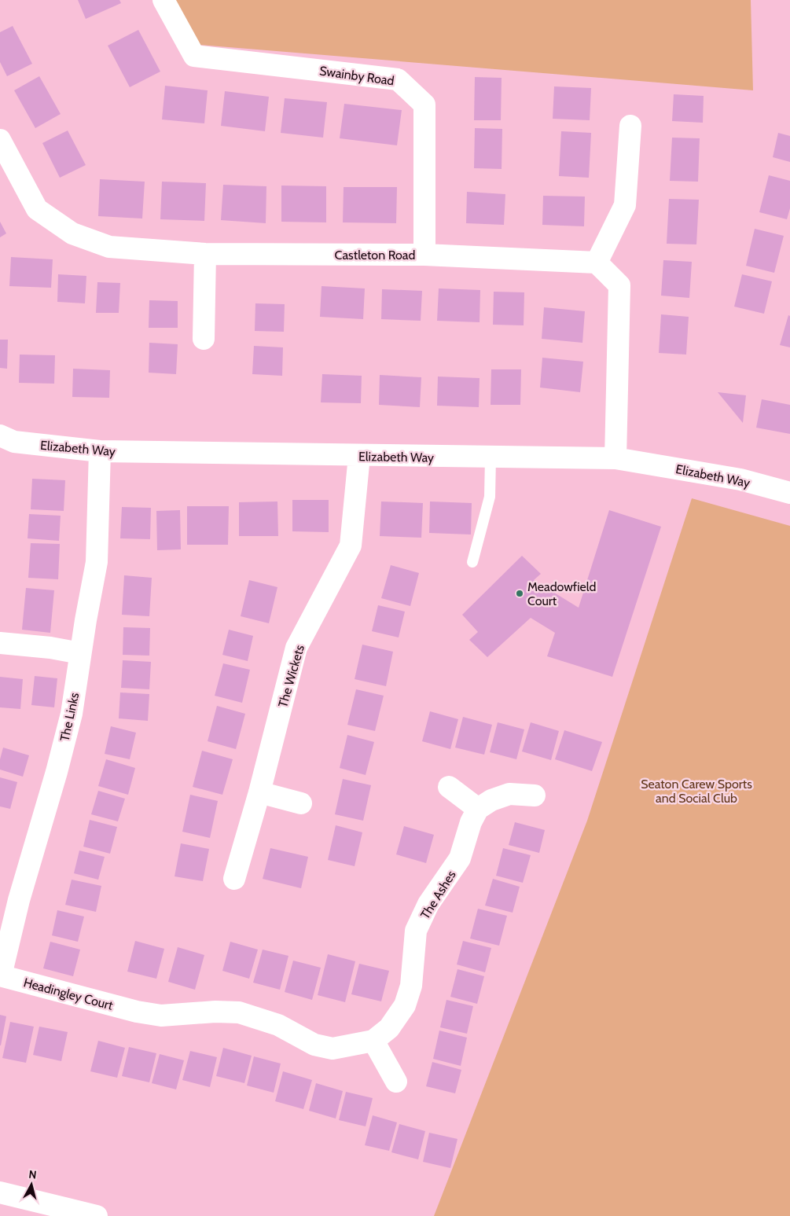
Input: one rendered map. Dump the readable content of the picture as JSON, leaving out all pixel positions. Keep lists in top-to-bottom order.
{
  "streets": {
    "street": [
      "Swainby Road",
      "Castleton Road",
      "Elizabeth Way",
      "The Wickets",
      "The Links",
      "The Ashes",
      "Headingley Court"
    ]
  },
  "crossings": [
    ["Swainby Road", "Castleton Road"],
    ["Elizabeth Way", "The Wickets"],
    ["Elizabeth Way", "The Links"],
    ["The Links", "Headingley Court"],
    ["The Ashes", "Headingley Court"]
  ],
  "parks": ["Seaton Carew Sports and Social Club"],
  "places": ["Meadowfield Court"],
  "north": "top"
}
